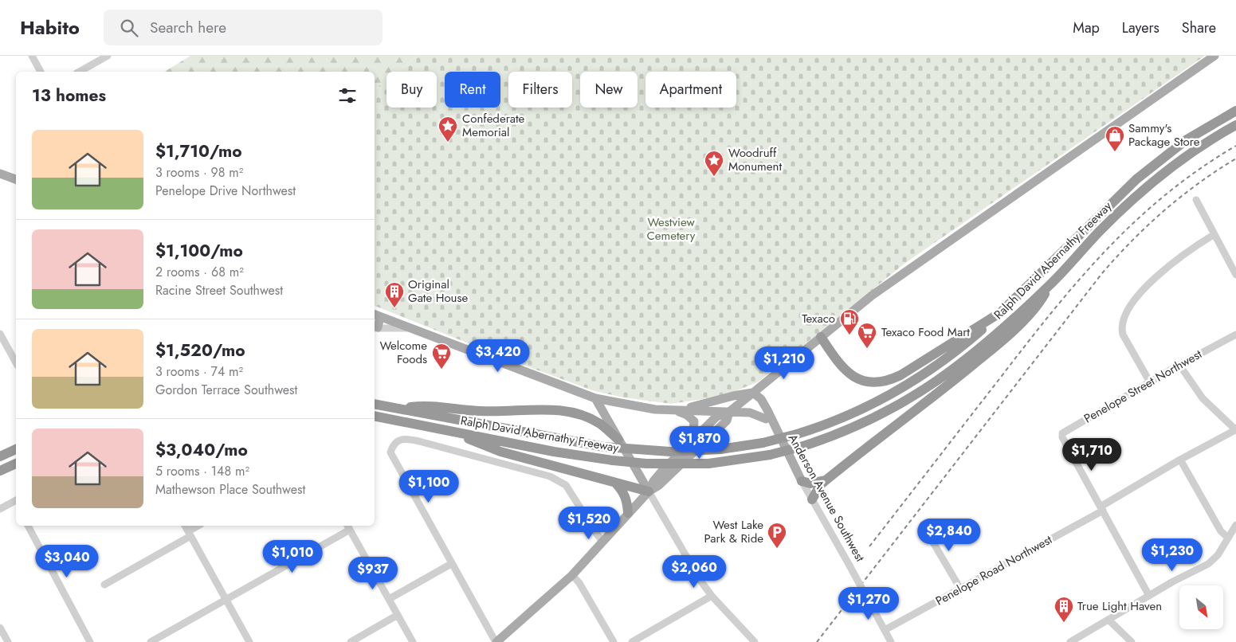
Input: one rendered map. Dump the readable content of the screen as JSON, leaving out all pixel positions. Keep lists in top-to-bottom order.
{
  "streets": {
    "highway": ["Ralph David Abernathy Freeway"],
    "main road": ["Anderson Avenue Southwest"],
    "street": ["Penelope Street Northwest", "Penelope Road Northwest"]
  },
  "crossings": [
    ["Penelope Street Northwest", "Penelope Road Northwest"],
    ["Anderson Avenue Southwest", "Penelope Road Northwest"]
  ],
  "parks": ["Westview Cemetery"],
  "places": {
    "place": ["Confederate Memorial", "Woodruff Monument"],
    "shop": ["Sammy's Package Store"],
    "building": ["Original Gate House", "True Light Haven"],
    "fuel station": ["Texaco"],
    "supermarket": ["Texaco Food Mart", "Welcome Foods"],
    "parking": ["West Lake Park & Ride"]
  },
  "north": "bottom right",
  "page": {
    "header": "Habito",
    "search": "Search here",
    "nav": ["Map", "Layers", "Share"],
    "chip": [
      "Buy",
      "Rent",
      "Filters",
      "New",
      "Apartment"
    ],
    "heading": "13 homes",
    "list": [
      {
        "name": "$1,710/mo",
        "note": "3 rooms · 98 m² · Penelope Drive Northwest"
      },
      {
        "name": "$1,100/mo",
        "note": "2 rooms · 68 m² · Racine Street Southwest"
      },
      {
        "name": "$1,520/mo",
        "note": "3 rooms · 74 m² · Gordon Terrace Southwest"
      },
      {
        "name": "$3,040/mo",
        "note": "5 rooms · 148 m² · Mathewson Place Southwest"
      }
    ],
    "price": [
      "$3,420",
      "$1,210",
      "$1,870",
      "$1,710",
      "$1,100",
      "$1,520",
      "$2,840",
      "$1,230",
      "$1,010",
      "$3,040",
      "$2,060",
      "$937",
      "$1,270"
    ]
  }
}
